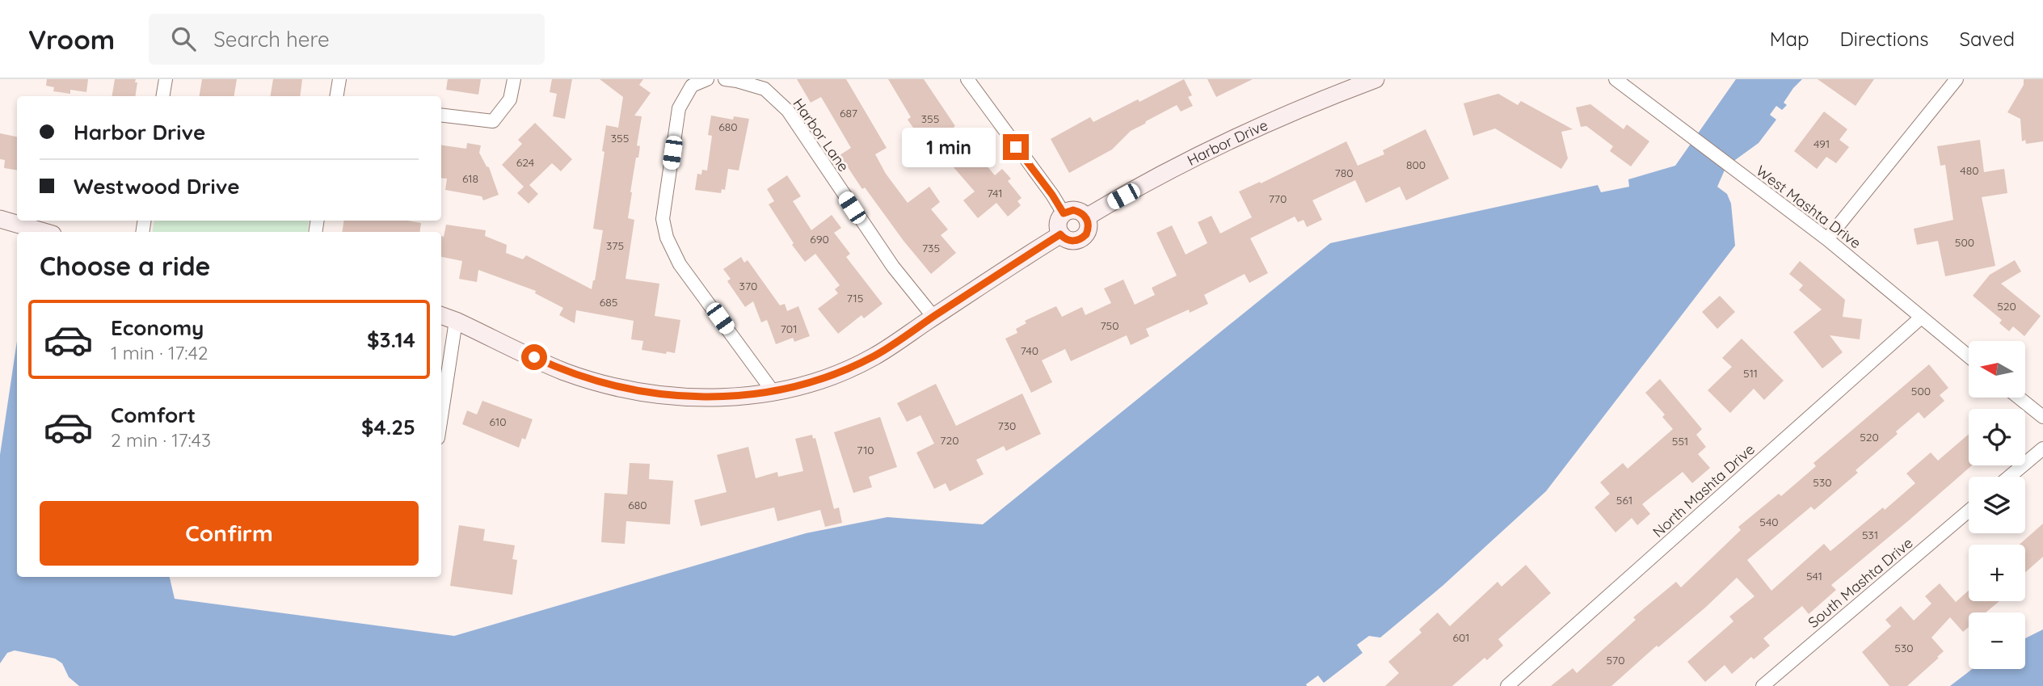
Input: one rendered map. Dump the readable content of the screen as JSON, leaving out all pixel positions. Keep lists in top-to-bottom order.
{
  "streets": {
    "street": [
      "Harbor Lane",
      "Harbor Drive",
      "West Mashta Drive",
      "North Mashta Drive",
      "South Mashta Drive"
    ]
  },
  "crossings": [
    ["West Mashta Drive", "North Mashta Drive"]
  ],
  "house_numbers": [
    "687",
    "355",
    "680",
    "355",
    "491",
    "624",
    "800",
    "480",
    "780",
    "618",
    "741",
    "770",
    "690",
    "500",
    "375",
    "735",
    "370",
    "715",
    "685",
    "520",
    "750",
    "701",
    "740",
    "511",
    "500",
    "610",
    "730",
    "520",
    "720",
    "551",
    "710",
    "530",
    "561",
    "680",
    "540",
    "531",
    "541",
    "601",
    "530",
    "570"
  ],
  "north": "left",
  "page": {
    "header": "Vroom",
    "search": "Search here",
    "nav": ["Map", "Directions", "Saved"],
    "banner": ["Harbor Drive", "Westwood Drive"],
    "bubble": "1 min",
    "heading": "Choose a ride",
    "list": [
      {
        "name": "Economy",
        "note": "1 min · 17:42",
        "value": "$3.14"
      },
      {
        "name": "Comfort",
        "note": "2 min · 17:43",
        "value": "$4.25"
      }
    ],
    "map_buttons": ["+", "−"],
    "buttons": "Confirm"
  }
}
